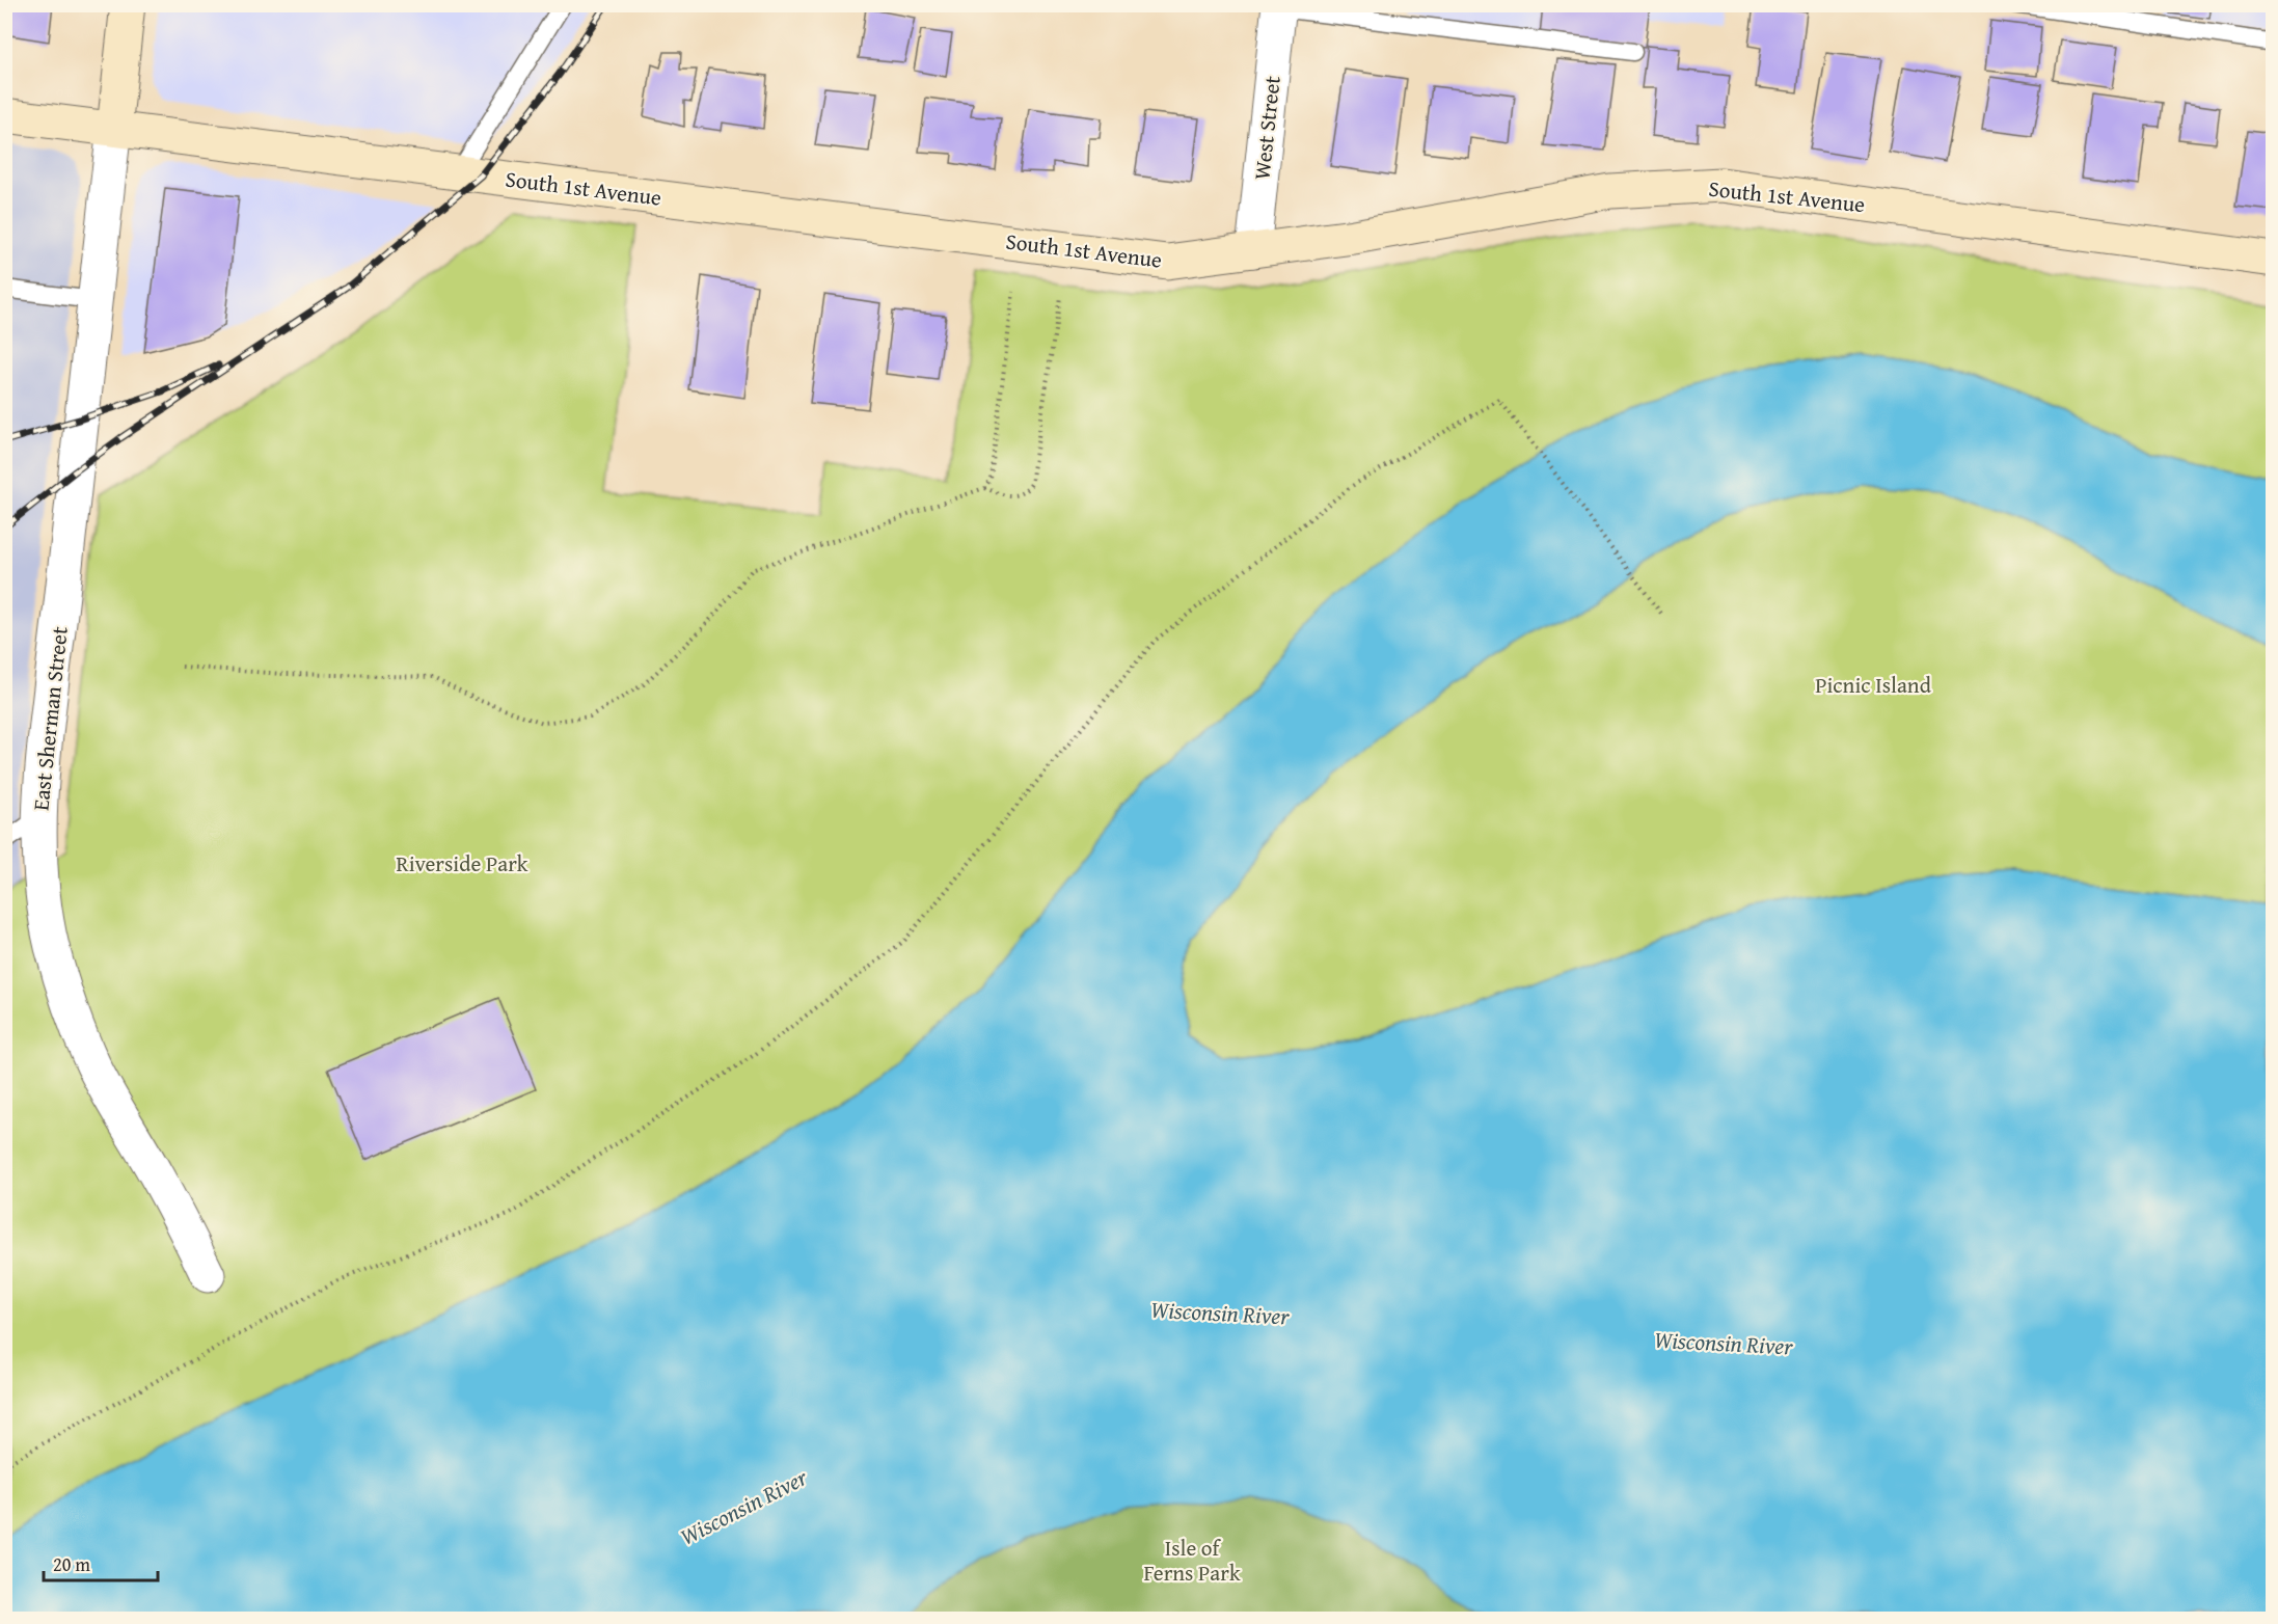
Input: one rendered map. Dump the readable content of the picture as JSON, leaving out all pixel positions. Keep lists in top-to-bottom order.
{
  "streets": {
    "street": ["West Street", "South 1st Avenue", "East Sherman Street"]
  },
  "crossings": [
    ["West Street", "South 1st Avenue"],
    ["South 1st Avenue", "East Sherman Street"]
  ],
  "water": ["Wisconsin River"],
  "parks": ["Picnic Island", "Riverside Park", "Isle of Ferns Park"],
  "scale_bar": "20 m"
}
